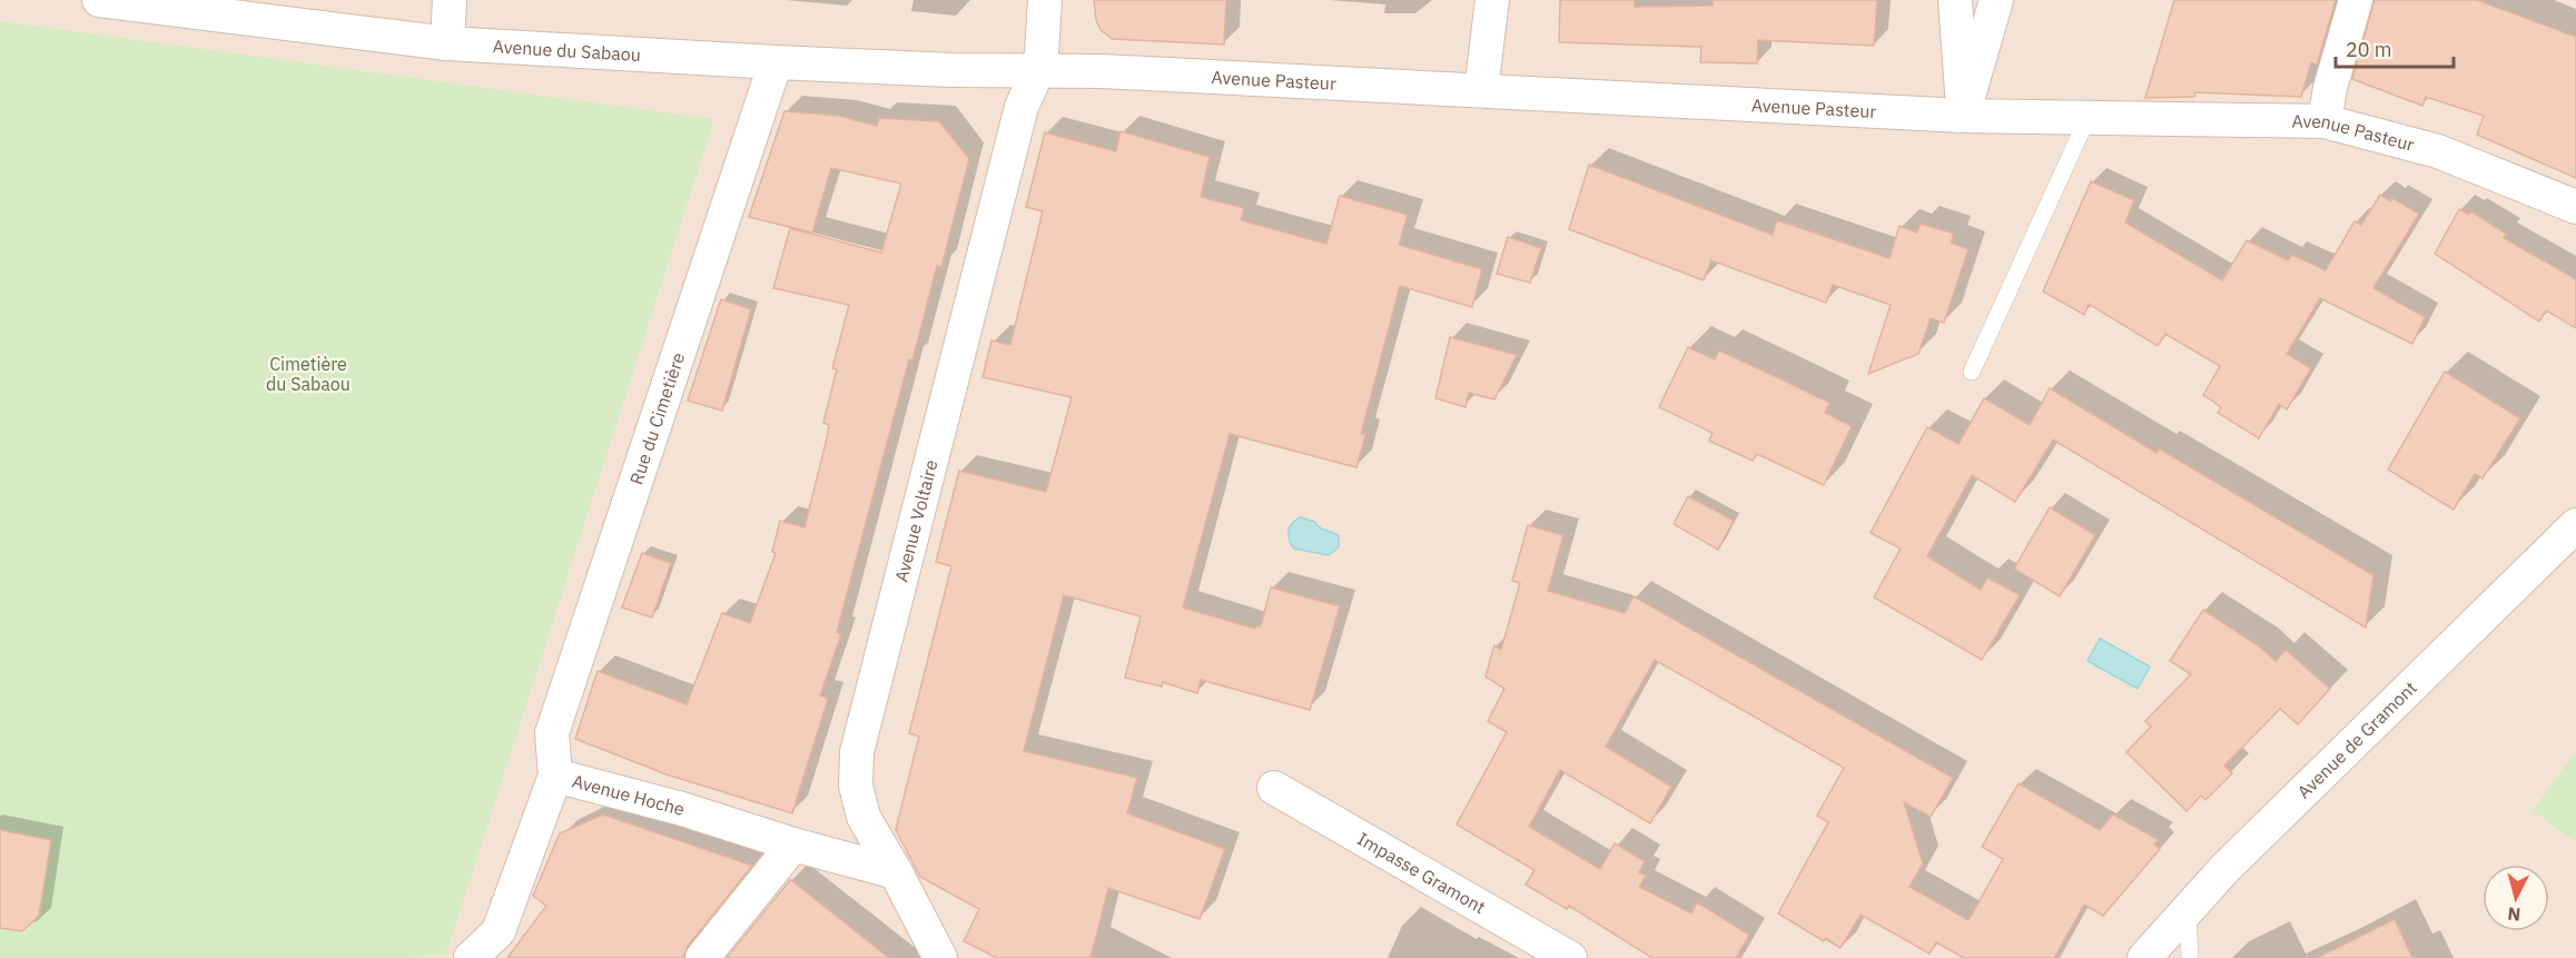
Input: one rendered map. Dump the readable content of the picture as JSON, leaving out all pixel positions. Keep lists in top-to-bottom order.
{
  "streets": {
    "street": [
      "Avenue du Sabaou",
      "Avenue Pasteur",
      "Rue du Cimetière",
      "Avenue Voltaire",
      "Avenue de Gramont",
      "Avenue Hoche",
      "Impasse Gramont"
    ]
  },
  "crossings": [
    ["Avenue du Sabaou", "Avenue Pasteur"],
    ["Avenue du Sabaou", "Rue du Cimetière"],
    ["Avenue du Sabaou", "Avenue Voltaire"],
    ["Avenue Pasteur", "Avenue Voltaire"],
    ["Rue du Cimetière", "Avenue Hoche"],
    ["Avenue Voltaire", "Avenue Hoche"]
  ],
  "parks": ["Cimetière du Sabaou"],
  "scale_bar": "20 m",
  "north": "bottom"
}
